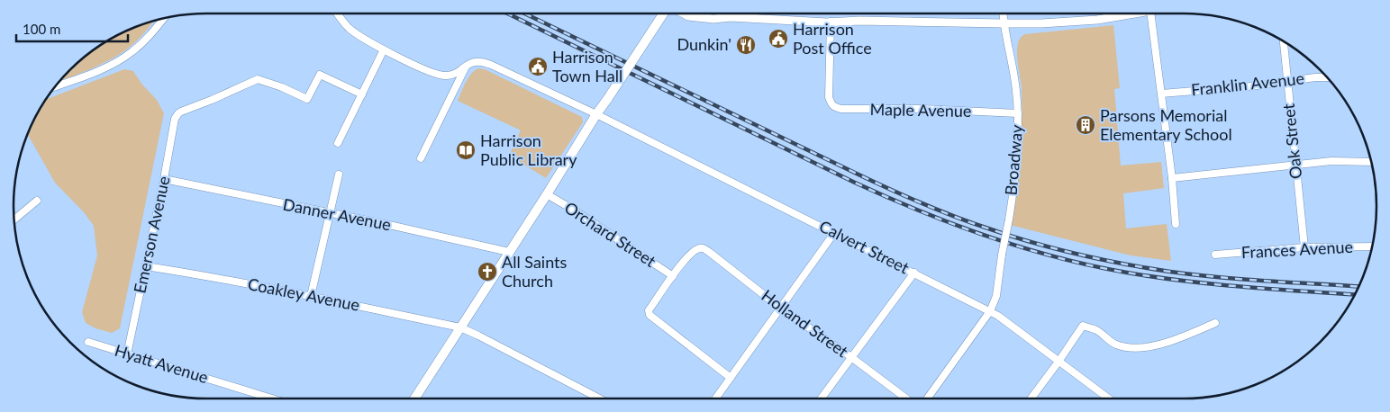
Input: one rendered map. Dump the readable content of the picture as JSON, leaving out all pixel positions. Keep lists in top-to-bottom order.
{
  "streets": {
    "street": [
      "Franklin Avenue",
      "Maple Avenue",
      "Oak Street",
      "Broadway",
      "Danner Avenue",
      "Emerson Avenue",
      "Orchard Street",
      "Calvert Street",
      "Frances Avenue",
      "Coakley Avenue",
      "Holland Street",
      "Hyatt Avenue"
    ]
  },
  "crossings": [
    ["Franklin Avenue", "Oak Street"],
    ["Maple Avenue", "Broadway"],
    ["Oak Street", "Frances Avenue"],
    ["Broadway", "Calvert Street"],
    ["Danner Avenue", "Emerson Avenue"],
    ["Emerson Avenue", "Coakley Avenue"],
    ["Emerson Avenue", "Hyatt Avenue"],
    ["Orchard Street", "Holland Street"]
  ],
  "places": {
    "public building": ["Harrison Post Office", "Harrison Town Hall"],
    "restaurant": ["Dunkin'"],
    "building": ["Parsons Memorial Elementary School"],
    "library": ["Harrison Public Library"],
    "church": ["All Saints Church"]
  },
  "scale_bar": "100 m"
}
